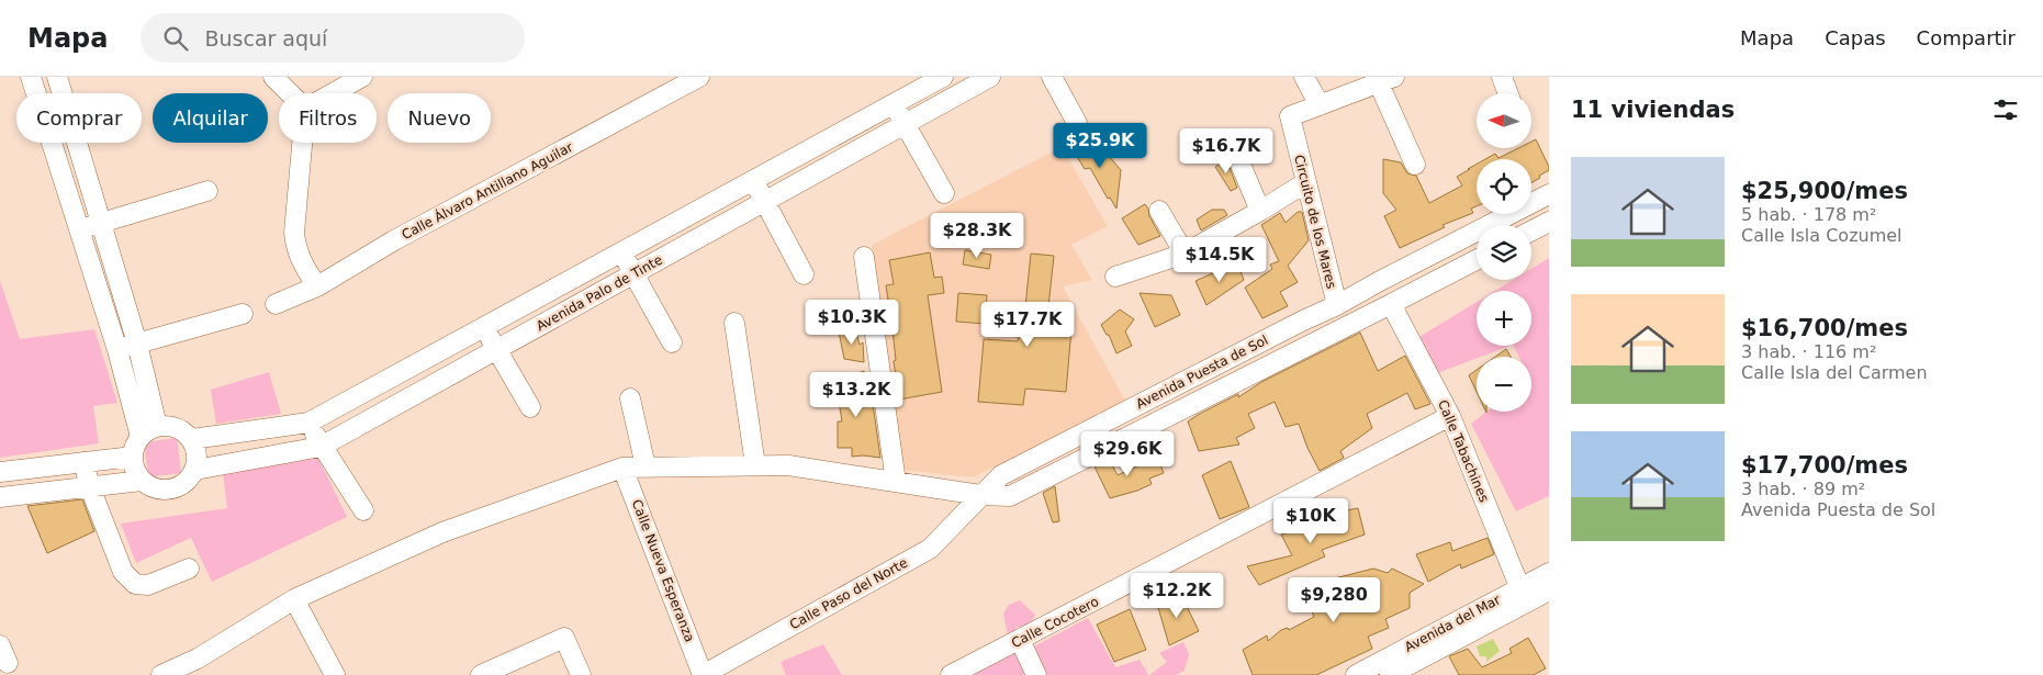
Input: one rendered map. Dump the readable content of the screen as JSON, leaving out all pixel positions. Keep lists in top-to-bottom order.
{
  "streets": {
    "street": [
      "Calle Álvaro Antillano Aguilar",
      "Circuito de los Mares",
      "Avenida Palo de Tinte",
      "Avenida Puesta de Sol",
      "Calle Tabachines",
      "Calle Nueva Esperanza",
      "Calle Paso del Norte",
      "Calle Cocotero",
      "Avenida del Mar"
    ]
  },
  "crossings": [
    ["Circuito de los Mares", "Avenida Puesta de Sol"],
    ["Avenida Puesta de Sol", "Calle Tabachines"],
    ["Avenida Puesta de Sol", "Calle Paso del Norte"],
    ["Calle Tabachines", "Calle Cocotero"],
    ["Calle Tabachines", "Avenida del Mar"],
    ["Calle Nueva Esperanza", "Calle Paso del Norte"]
  ],
  "north": "left",
  "page": {
    "header": "Mapa",
    "search": "Buscar aquí",
    "nav": ["Mapa", "Capas", "Compartir"],
    "heading": "11 viviendas",
    "map_buttons": ["+", "−"],
    "chip": [
      "Comprar",
      "Alquilar",
      "Filtros",
      "Nuevo"
    ],
    "price": [
      "$25.9K",
      "$16.7K",
      "$28.3K",
      "$14.5K",
      "$10.3K",
      "$17.7K",
      "$13.2K",
      "$29.6K",
      "$10K",
      "$12.2K",
      "$9,280"
    ],
    "list": [
      {
        "name": "$25,900/mes",
        "note": "5 hab. · 178 m² · Calle Isla Cozumel"
      },
      {
        "name": "$16,700/mes",
        "note": "3 hab. · 116 m² · Calle Isla del Carmen"
      },
      {
        "name": "$17,700/mes",
        "note": "3 hab. · 89 m² · Avenida Puesta de Sol"
      }
    ]
  }
}
